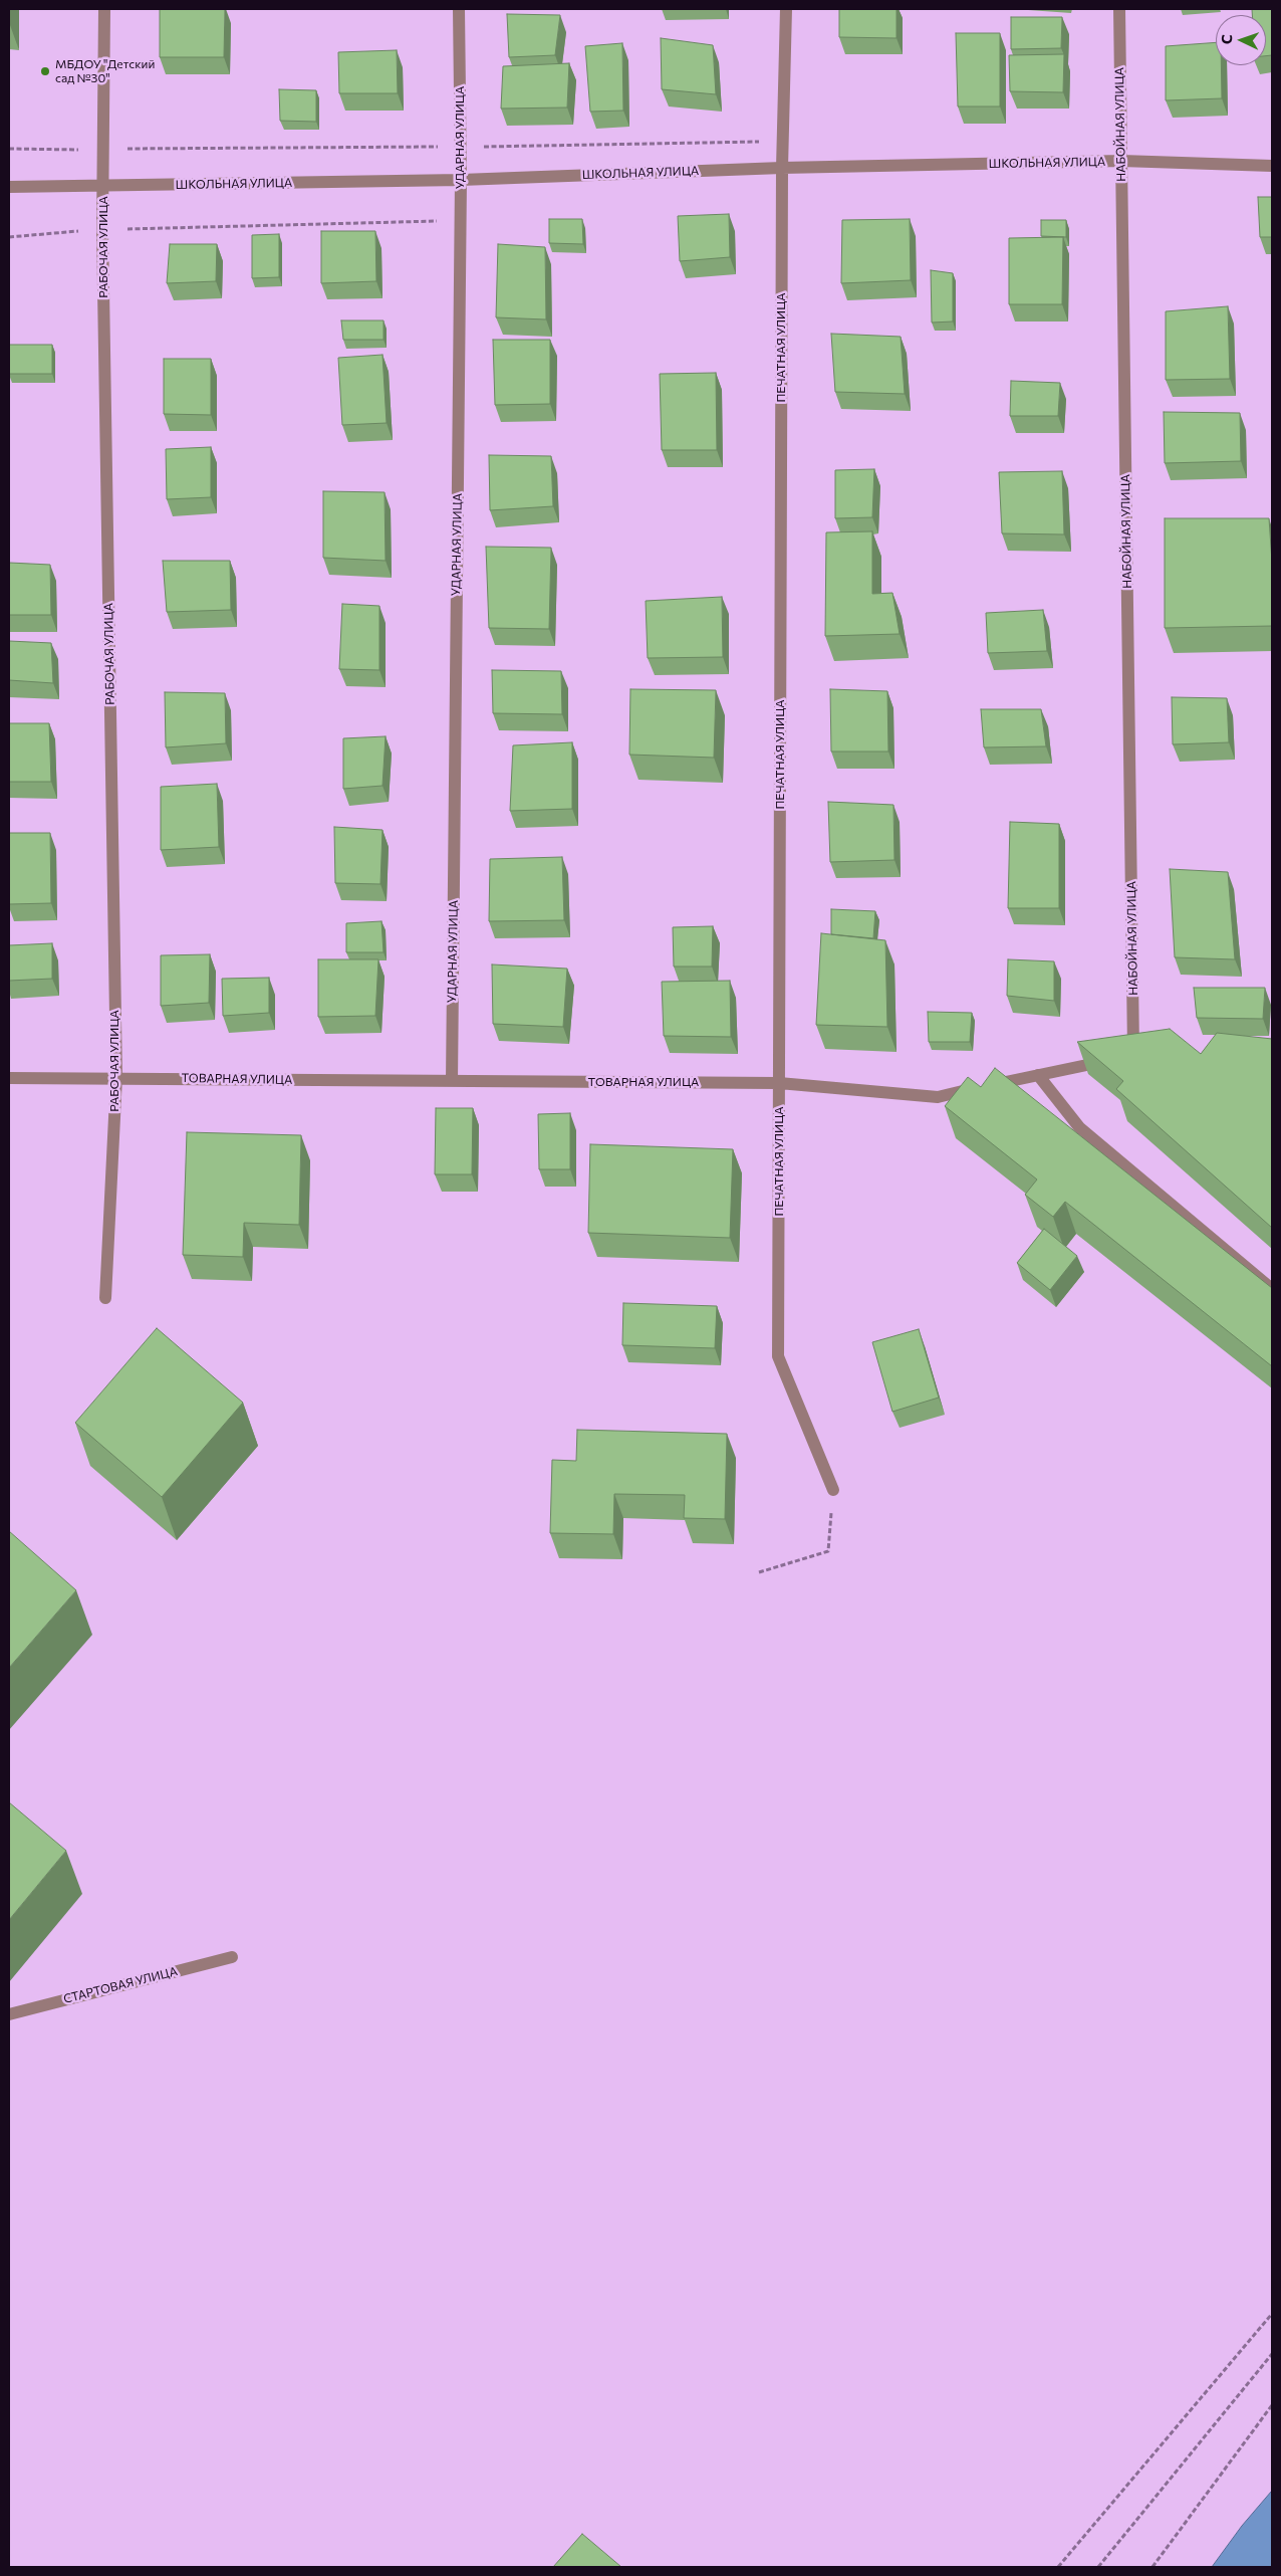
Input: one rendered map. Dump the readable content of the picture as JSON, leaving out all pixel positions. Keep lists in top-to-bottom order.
{
  "streets": {
    "street": [
      "НАБОЙНАЯ УЛИЦА",
      "УДАРНАЯ УЛИЦА",
      "ШКОЛЬНАЯ УЛИЦА",
      "РАБОЧАЯ УЛИЦА",
      "ПЕЧАТНАЯ УЛИЦА",
      "ТОВАРНАЯ УЛИЦА",
      "СТАРТОВАЯ УЛИЦА"
    ]
  },
  "crossings": [
    ["НАБОЙНАЯ УЛИЦА", "ШКОЛЬНАЯ УЛИЦА"],
    ["НАБОЙНАЯ УЛИЦА", "ТОВАРНАЯ УЛИЦА"],
    ["УДАРНАЯ УЛИЦА", "ШКОЛЬНАЯ УЛИЦА"],
    ["УДАРНАЯ УЛИЦА", "ТОВАРНАЯ УЛИЦА"],
    ["ШКОЛЬНАЯ УЛИЦА", "РАБОЧАЯ УЛИЦА"],
    ["ШКОЛЬНАЯ УЛИЦА", "ПЕЧАТНАЯ УЛИЦА"],
    ["РАБОЧАЯ УЛИЦА", "ТОВАРНАЯ УЛИЦА"],
    ["ПЕЧАТНАЯ УЛИЦА", "ТОВАРНАЯ УЛИЦА"]
  ],
  "places": ["МБДОУ \"Детский сад №30\""],
  "north": "left"
}
